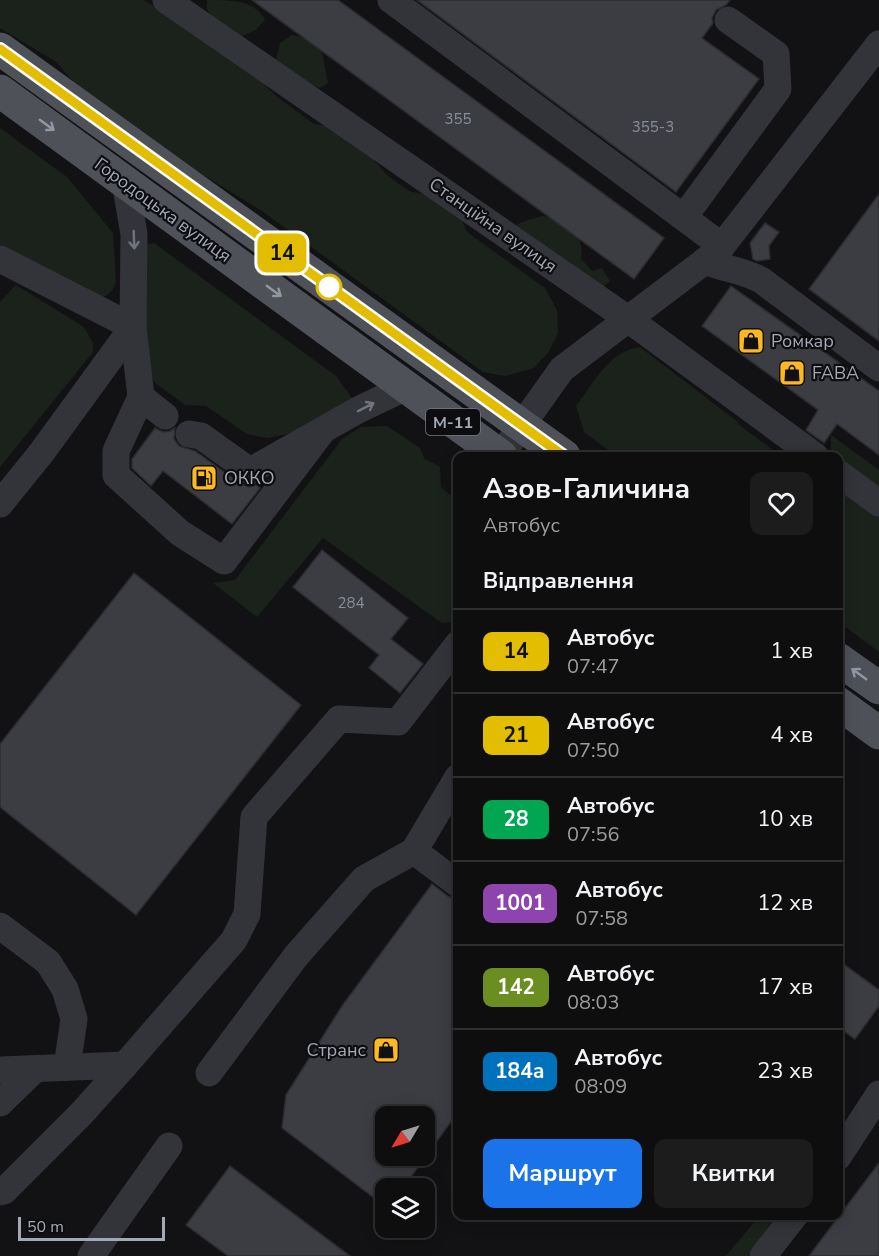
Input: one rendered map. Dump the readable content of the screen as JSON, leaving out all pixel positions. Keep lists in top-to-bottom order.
{
  "streets": {
    "main road": ["Городоцька вулиця", "М-11"],
    "street": ["Станційна вулиця"]
  },
  "places": {
    "shop": ["Ромкар", "FABA", "Странс"],
    "fuel station": ["ОККО"]
  },
  "lines": ["bus line 14"],
  "house_numbers": ["355", "355-3", "284"],
  "scale_bar": "50 m",
  "north": "bottom left",
  "page": {
    "on_map": "14",
    "heading": [
      ["Азов-Галичина", "Автобус"],
      "Відправлення"
    ],
    "list": [
      {
        "mark": "14",
        "name": "Автобус",
        "note": "07:47",
        "value": "1 хв"
      },
      {
        "mark": "21",
        "name": "Автобус",
        "note": "07:50",
        "value": "4 хв"
      },
      {
        "mark": "28",
        "name": "Автобус",
        "note": "07:56",
        "value": "10 хв"
      },
      {
        "mark": "1001",
        "name": "Автобус",
        "note": "07:58",
        "value": "12 хв"
      },
      {
        "mark": "142",
        "name": "Автобус",
        "note": "08:03",
        "value": "17 хв"
      },
      {
        "mark": "184а",
        "name": "Автобус",
        "note": "08:09",
        "value": "23 хв"
      }
    ],
    "buttons": ["Маршрут", "Квитки"],
    "scale": "50 m"
  }
}
